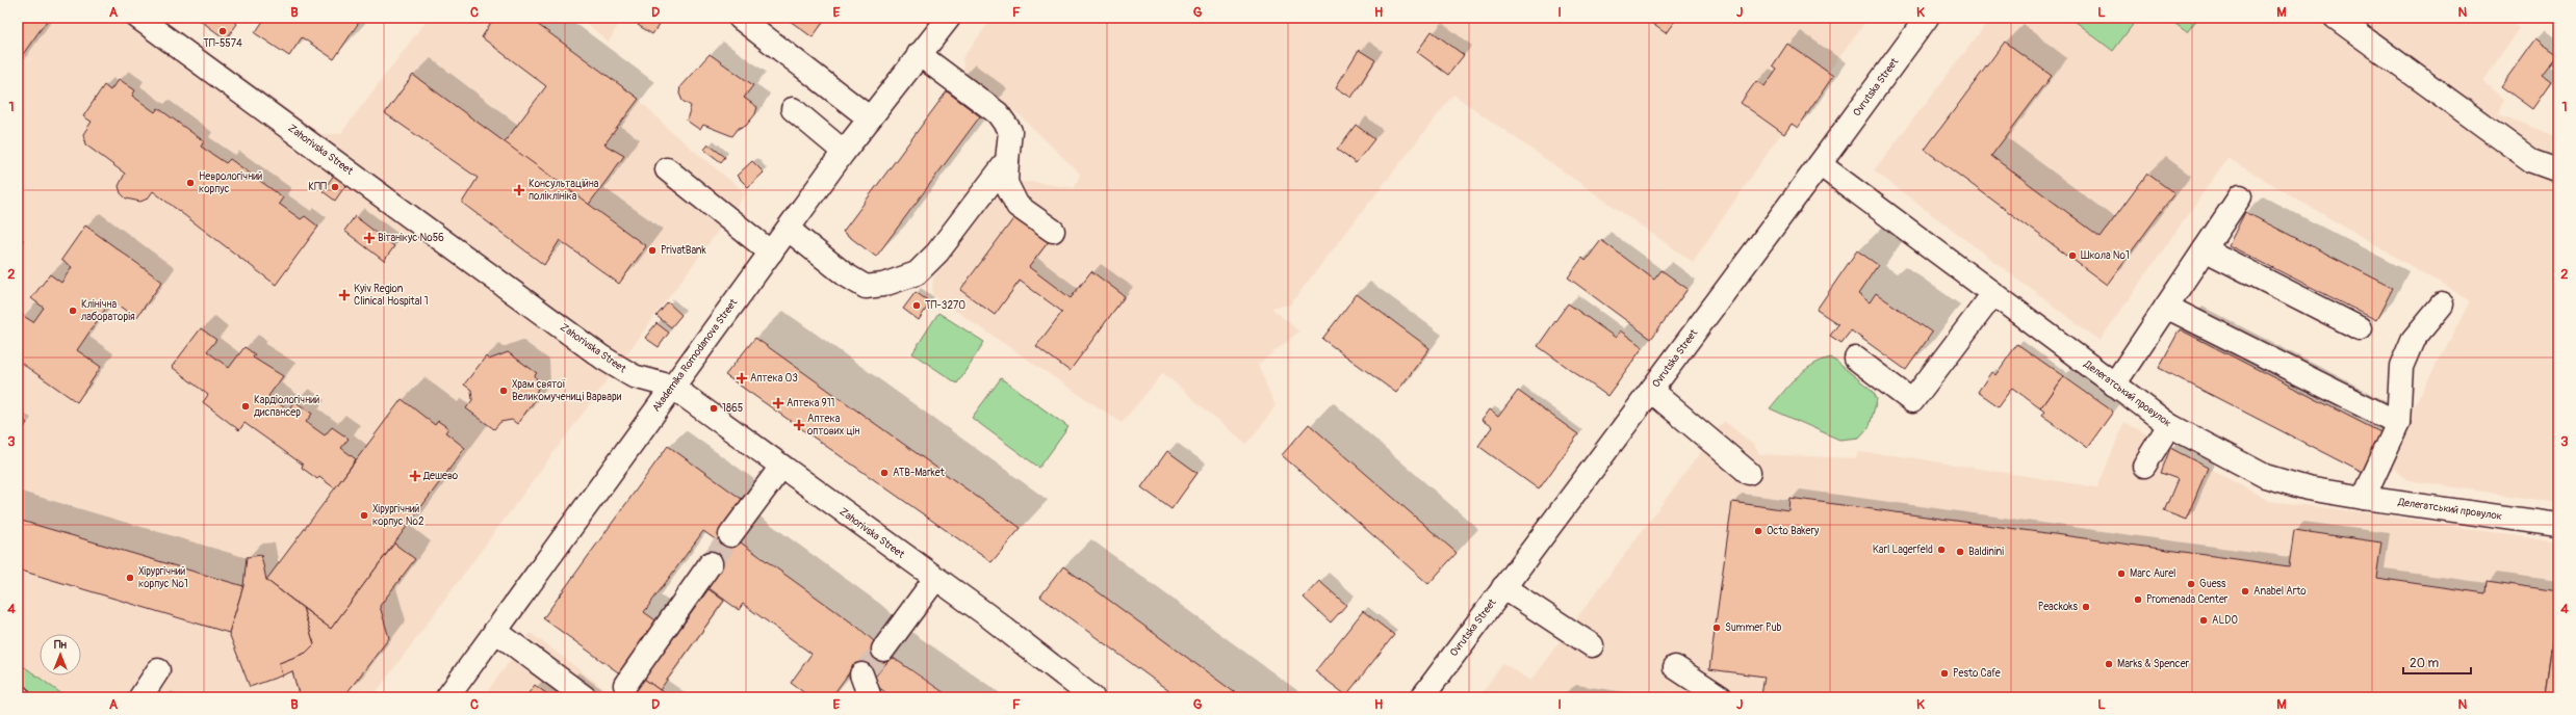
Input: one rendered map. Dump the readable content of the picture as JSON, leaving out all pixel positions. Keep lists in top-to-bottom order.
{
  "streets": {
    "street": [
      "Ovrutska Street",
      "Zahorivska Street",
      "Akademika Romodanova Street",
      "Делегатський провулок"
    ]
  },
  "crossings": [
    ["Ovrutska Street", "Делегатський провулок"],
    ["Zahorivska Street", "Akademika Romodanova Street"]
  ],
  "places": {
    "other": [
      "ТП-5574",
      "Неврологічний корпус",
      "КПП",
      "PrivatBank",
      "Школа №1",
      "ТП-3270",
      "Клінічна лабораторія",
      "Храм святої Великомучениці Варвари",
      "Кардіологічний диспансер",
      "1865",
      "ATB-Market",
      "Хірургічний корпус №2",
      "Octo Bakery",
      "Karl Lagerfeld",
      "Baldinini",
      "Marc Aurel",
      "Хірургічний корпус №1",
      "Guess",
      "Anabel Arto",
      "Promenada Center",
      "Peackoks",
      "ALDO",
      "Summer Pub",
      "Marks & Spencer",
      "Pesto Cafe"
    ],
    "health": [
      "Консультаційна поліклініка",
      "Вітанікус №56",
      "Kyiv Region Clinical Hospital 1",
      "Аптека 03",
      "Аптека 911",
      "Аптека оптових цін",
      "Дешево"
    ]
  },
  "scale_bar": "20 m",
  "north": "top",
  "grid": {
    "columns": [
      "A",
      "B",
      "C",
      "D",
      "E",
      "F",
      "G",
      "H",
      "I",
      "J",
      "K",
      "L",
      "M",
      "N"
    ],
    "rows": [
      "1",
      "2",
      "3",
      "4"
    ]
  }
}
